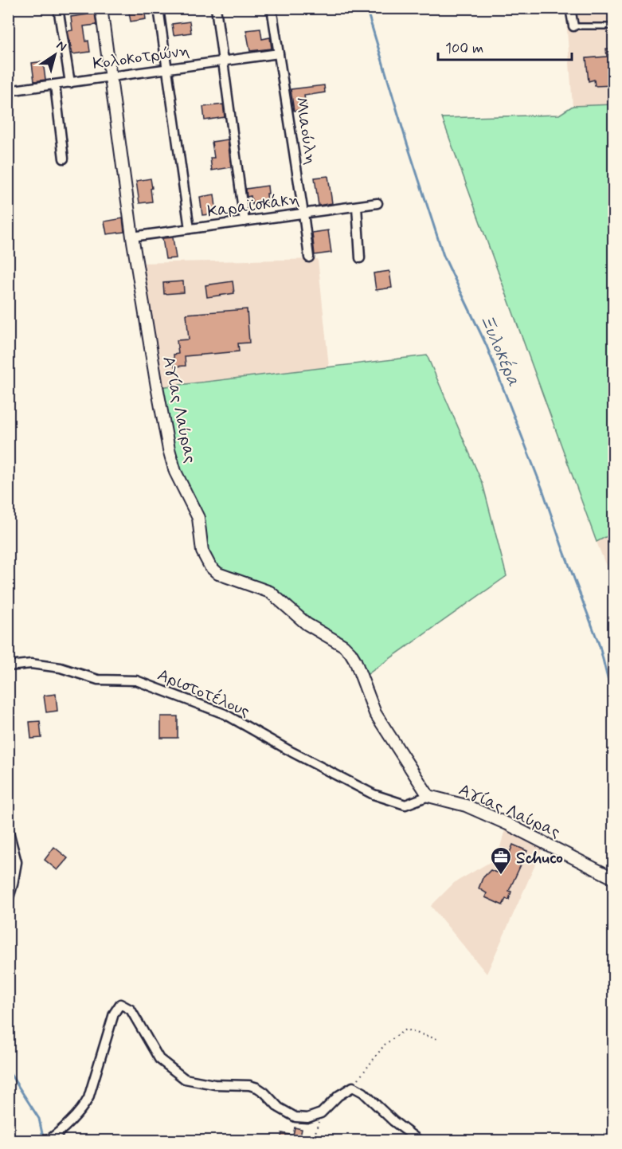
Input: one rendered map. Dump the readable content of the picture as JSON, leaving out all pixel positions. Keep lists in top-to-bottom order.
{
  "streets": {
    "street": [
      "Κολοκοτρώνη",
      "Μιαούλη",
      "Καραϊσκάκη",
      "Αγίας Λαύρας",
      "Αριστοτέλους"
    ]
  },
  "crossings": [
    ["Κολοκοτρώνη", "Μιαούλη"],
    ["Κολοκοτρώνη", "Αγίας Λαύρας"],
    ["Μιαούλη", "Καραϊσκάκη"],
    ["Καραϊσκάκη", "Αγίας Λαύρας"],
    ["Αγίας Λαύρας", "Αριστοτέλους"]
  ],
  "water": ["Ξυλοκέρα"],
  "places": {
    "office": ["Schuco"]
  },
  "scale_bar": "100 m",
  "north": "top right"
}
